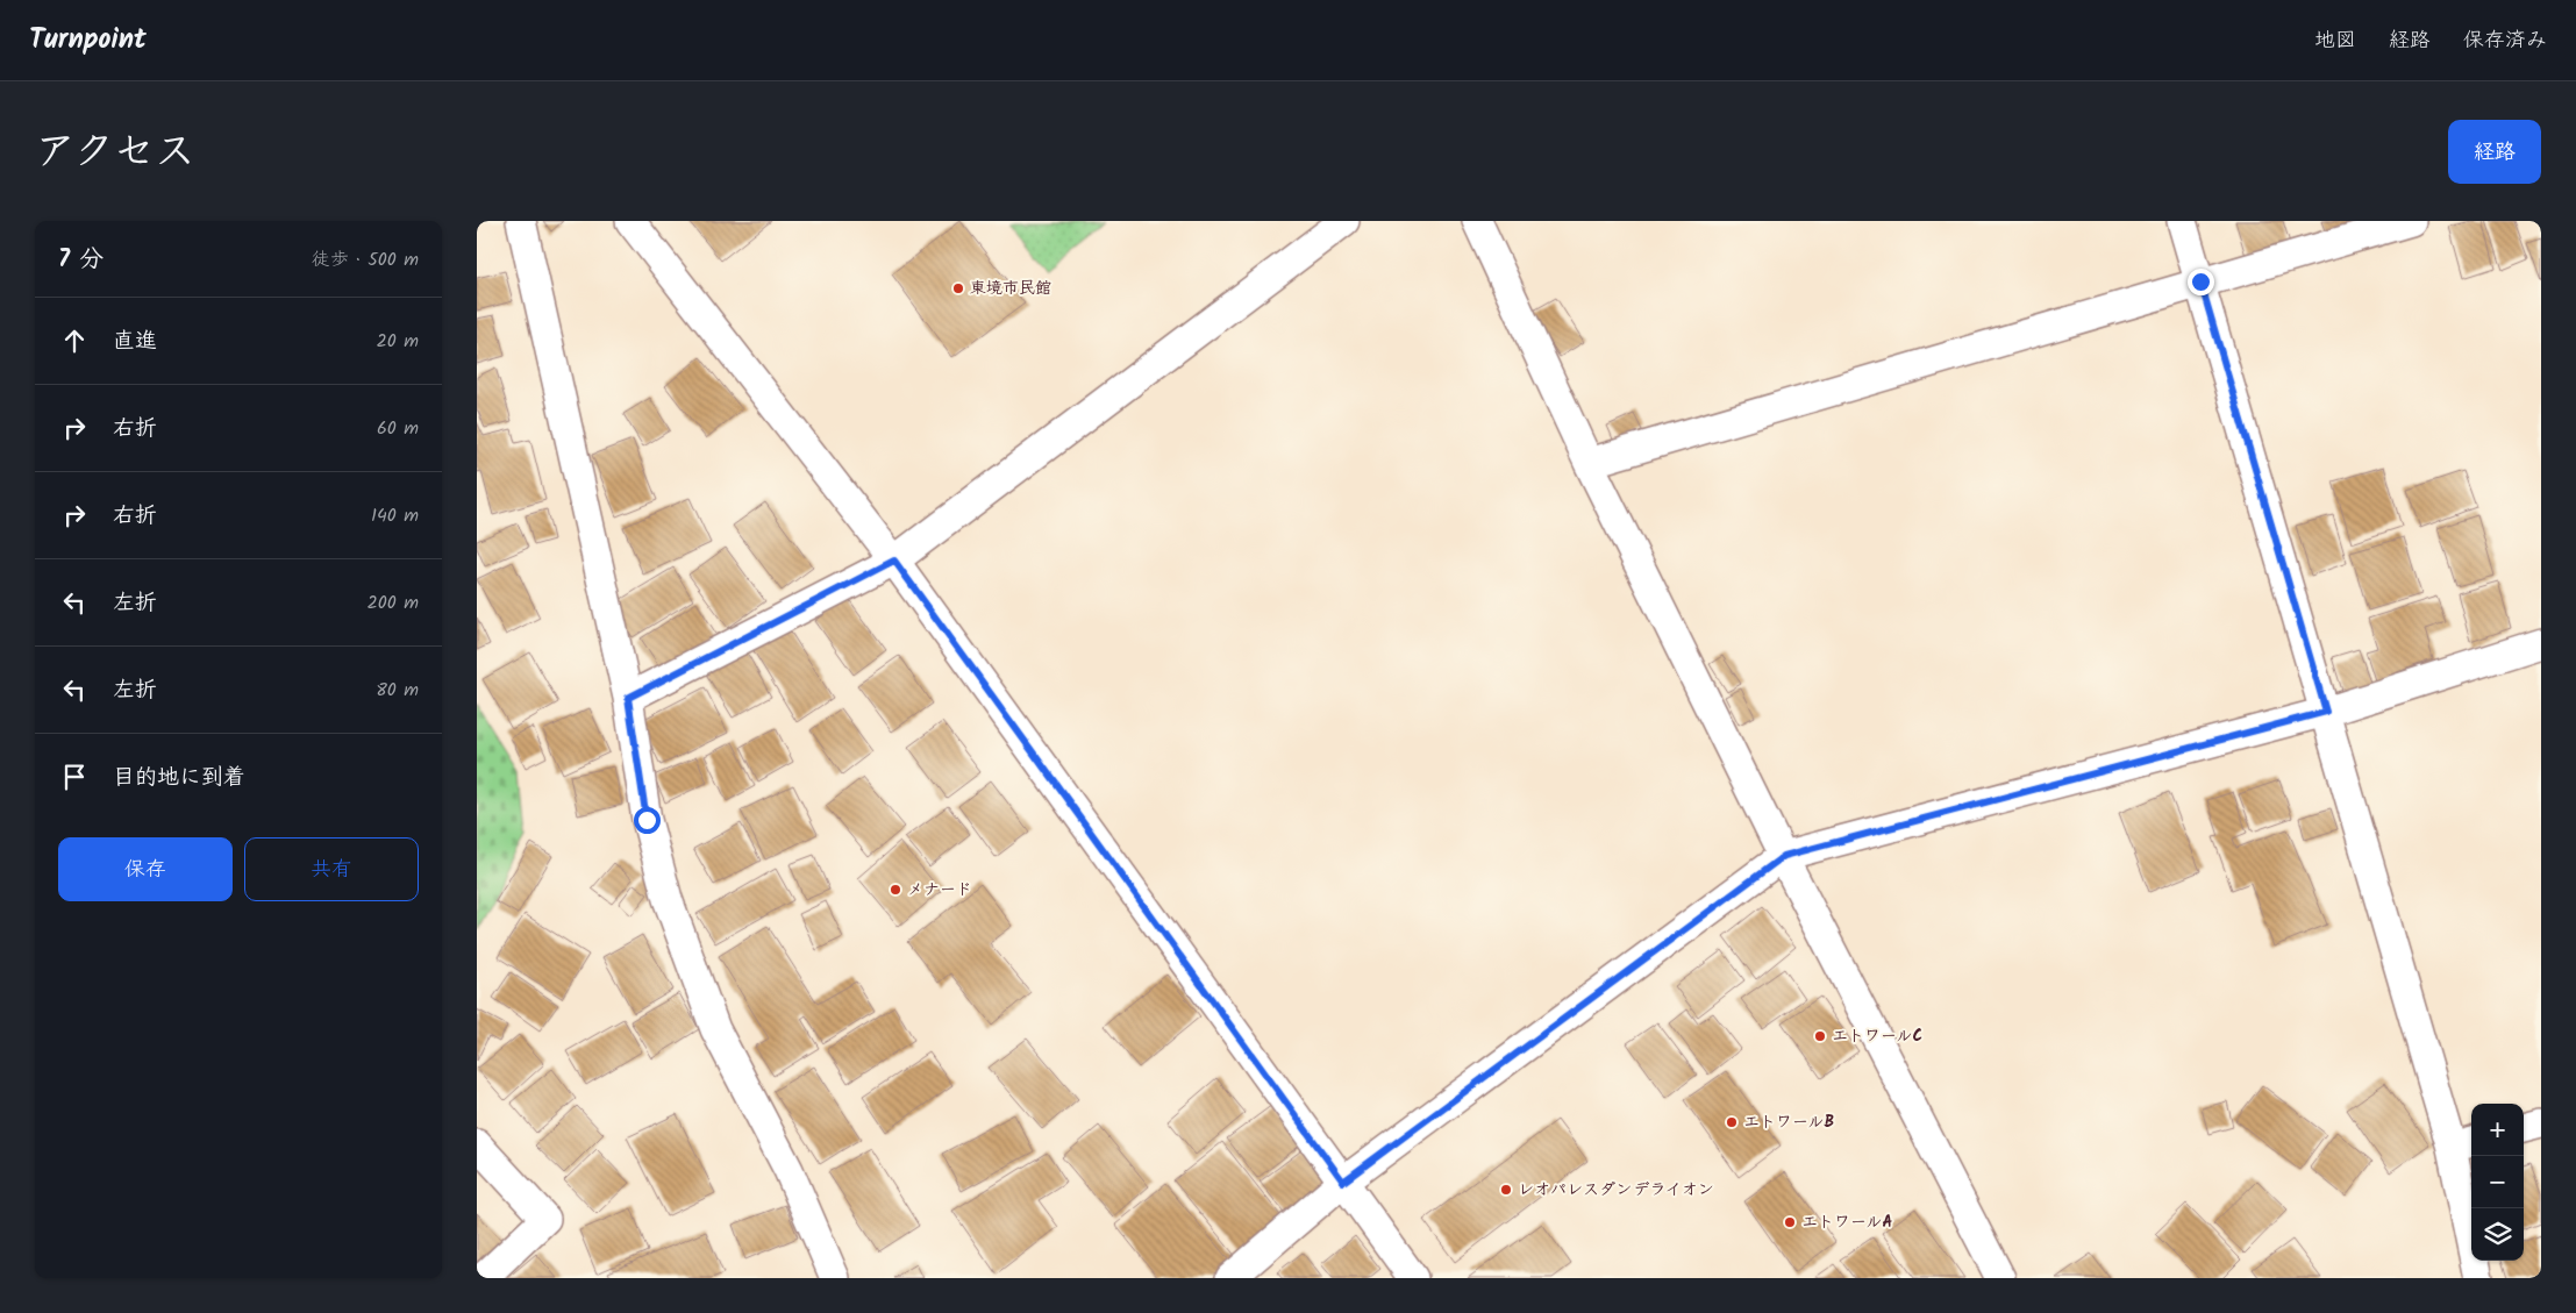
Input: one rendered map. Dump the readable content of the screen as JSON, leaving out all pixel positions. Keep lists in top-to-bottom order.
{
  "places": [
    "東境市民館",
    "メナード",
    "エトワールC",
    "エトワールB",
    "レオパレスダンデライオン",
    "エトワールA"
  ],
  "page": {
    "header": "Turnpoint",
    "nav": ["地図", "経路", "保存済み"],
    "title": "アクセス",
    "buttons": [
      "経路",
      ["保存", "共有"]
    ],
    "heading": ["7 分", "徒歩 · 500 m"],
    "list": [
      ["直進", "20 m"],
      ["右折", "60 m"],
      ["右折", "140 m"],
      ["左折", "200 m"],
      ["左折", "80 m"],
      "目的地に到着"
    ],
    "map_buttons": ["+", "−"]
  }
}
